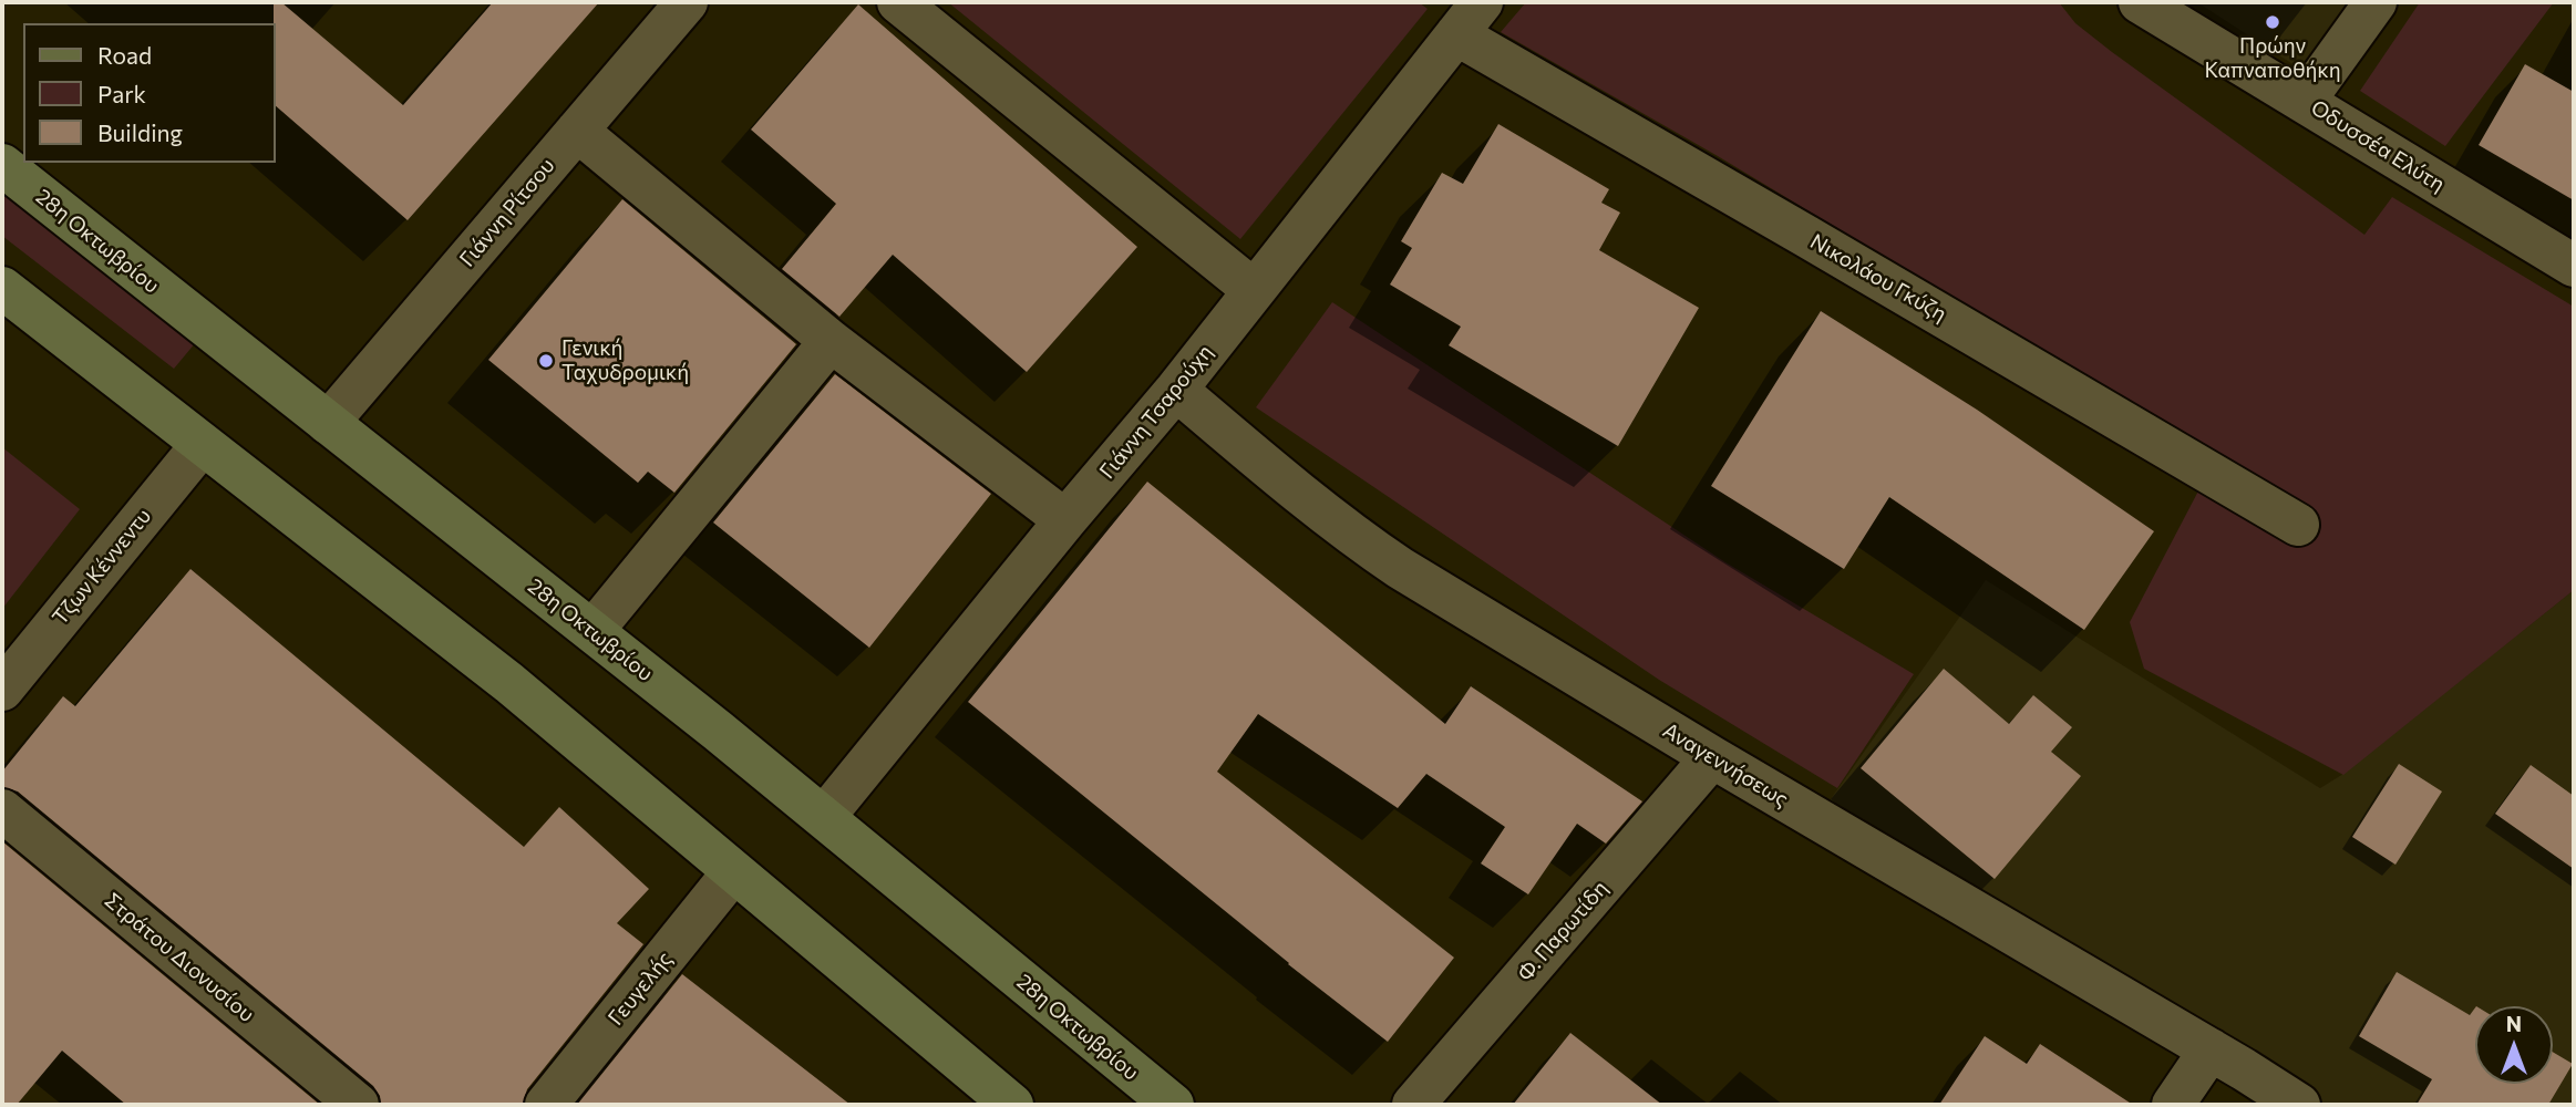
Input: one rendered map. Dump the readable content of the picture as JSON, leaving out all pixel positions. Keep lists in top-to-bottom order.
{
  "streets": {
    "main road": ["28η Οκτωβρίου"],
    "street": [
      "Οδυσσέα Ελύτη",
      "Γιάννη Ρίτσου",
      "Νικολάου Γκύζη",
      "Γιάννη Τσαρούχη",
      "Τζων Κέννεντυ",
      "Αναγεννήσεως",
      "Φ. Παρωτίδη",
      "Στράτου Διονυσίου",
      "Γευγελής"
    ]
  },
  "crossings": [
    ["Γιάννη Ρίτσου", "28η Οκτωβρίου"],
    ["28η Οκτωβρίου", "Γιάννη Τσαρούχη"],
    ["Νικολάου Γκύζη", "Γιάννη Τσαρούχη"],
    ["Γιάννη Τσαρούχη", "Αναγεννήσεως"],
    ["Αναγεννήσεως", "Φ. Παρωτίδη"]
  ],
  "places": ["Πρώην Καπναποθήκη", "Γενική Ταχυδρομική"],
  "legend": ["Road", "Park", "Building"],
  "north": "top"
}
